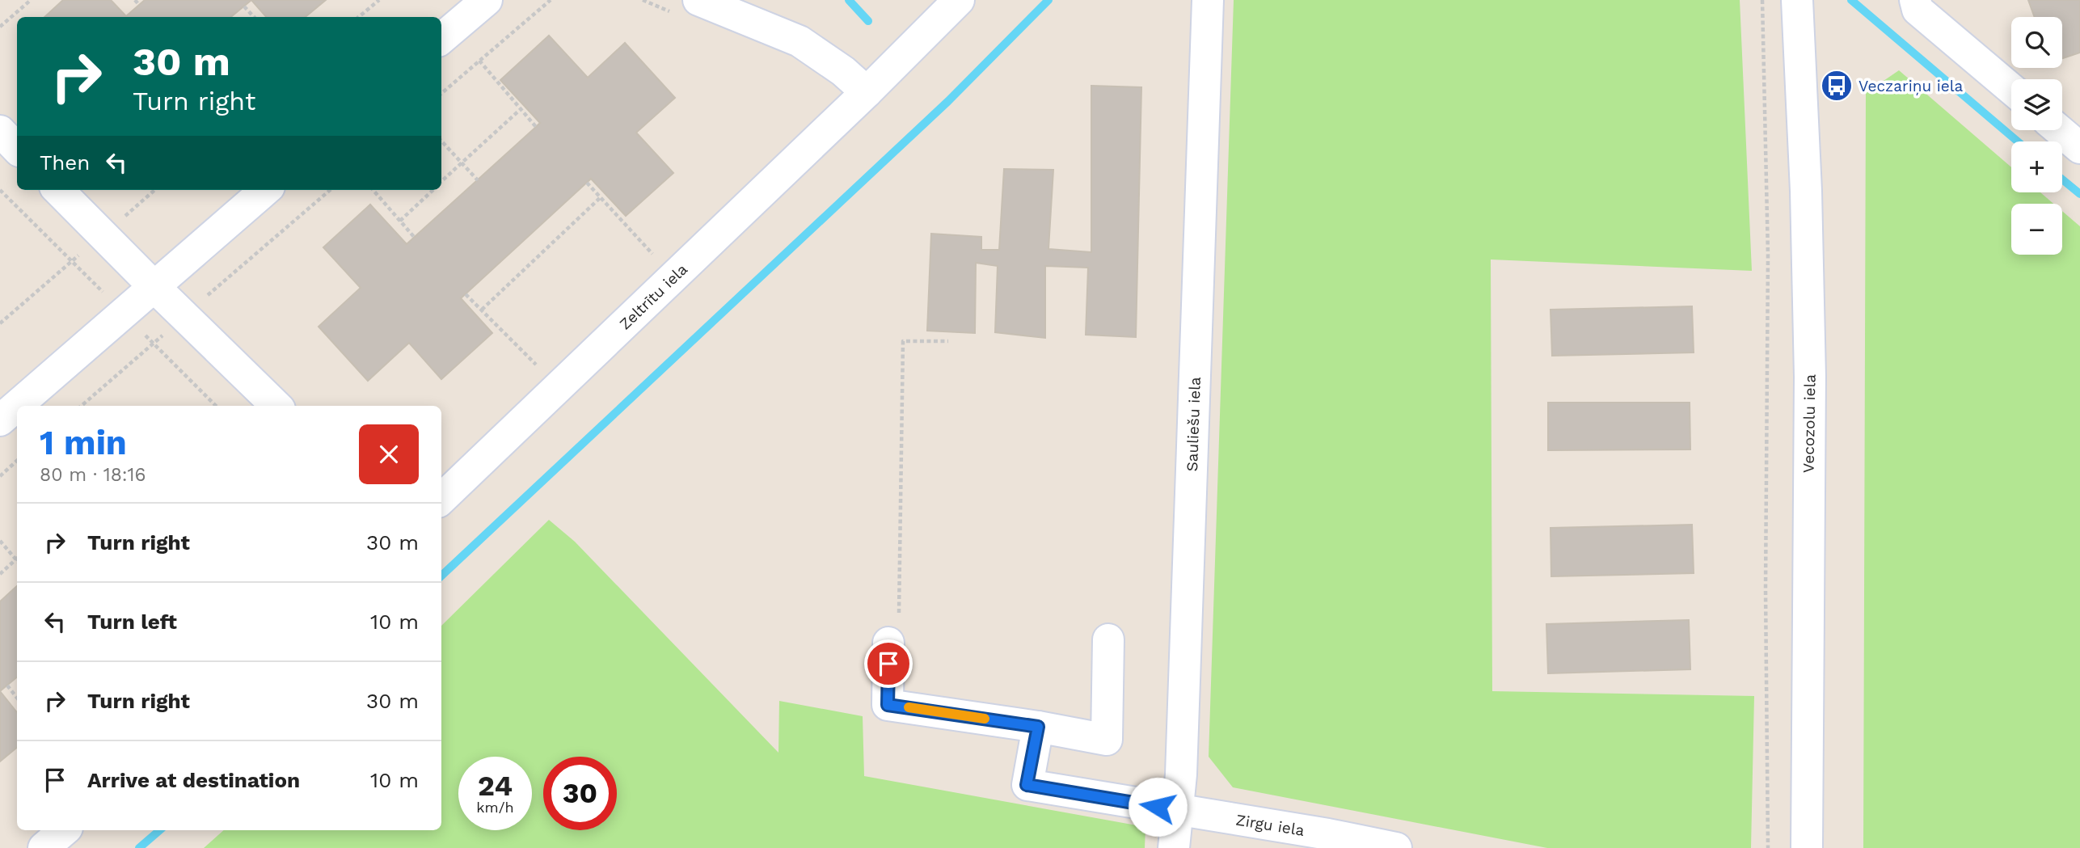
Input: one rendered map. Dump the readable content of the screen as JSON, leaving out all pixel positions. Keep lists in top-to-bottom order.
{
  "streets": {
    "street": [
      "Zeltrītu iela",
      "Vecozolu iela",
      "Sauliešu iela",
      "Zirgu iela"
    ]
  },
  "crossings": [
    ["Sauliešu iela", "Zirgu iela"]
  ],
  "places": {
    "bus stop": ["Veczariņu iela"]
  },
  "page": {
    "map_buttons": ["+", "−"],
    "turn": ["30 m", "Turn right"],
    "then": "Then",
    "heading": ["1 min", "80 m · 18:16"],
    "list": [
      {
        "name": "Turn right",
        "value": "30 m"
      },
      {
        "name": "Turn left",
        "value": "10 m"
      },
      {
        "name": "Turn right",
        "value": "30 m"
      },
      {
        "name": "Arrive at destination",
        "value": "10 m"
      }
    ],
    "speed": "24 km/h",
    "limit": "30"
  }
}
